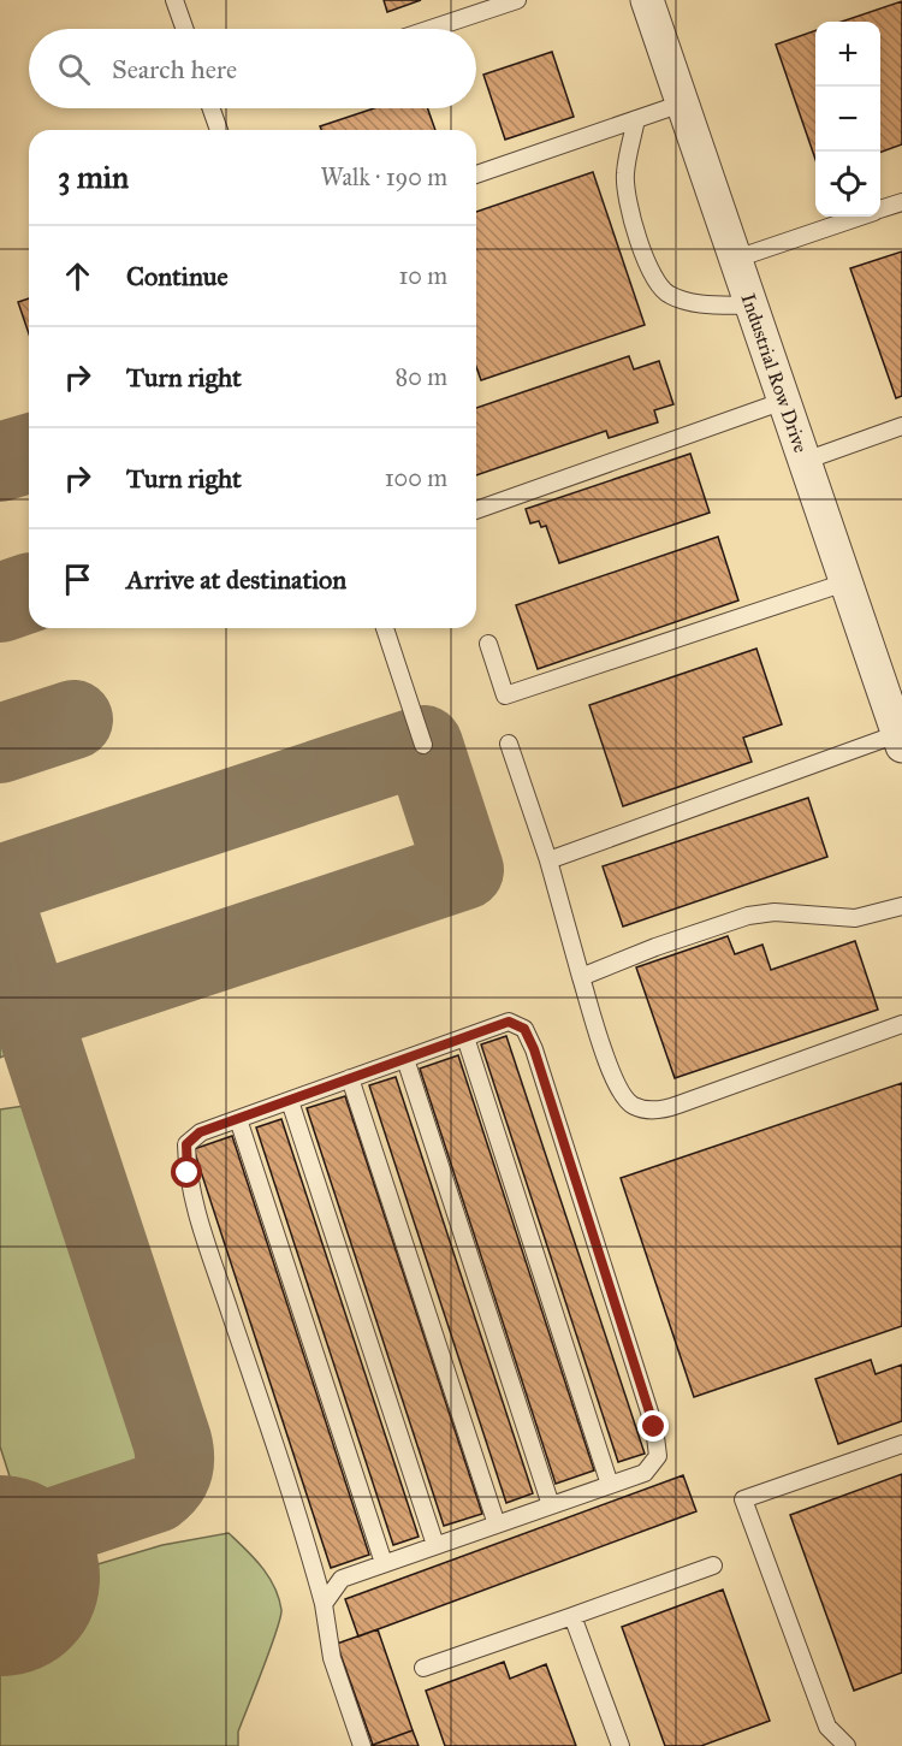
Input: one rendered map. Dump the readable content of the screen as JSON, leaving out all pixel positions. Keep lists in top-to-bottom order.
{
  "streets": {
    "street": ["Industrial Row Drive"]
  },
  "page": {
    "map_buttons": ["+", "−"],
    "search": "Search here",
    "heading": ["3 min", "Walk · 190 m"],
    "list": [
      ["Continue", "10 m"],
      ["Turn right", "80 m"],
      ["Turn right", "100 m"],
      "Arrive at destination"
    ]
  }
}
